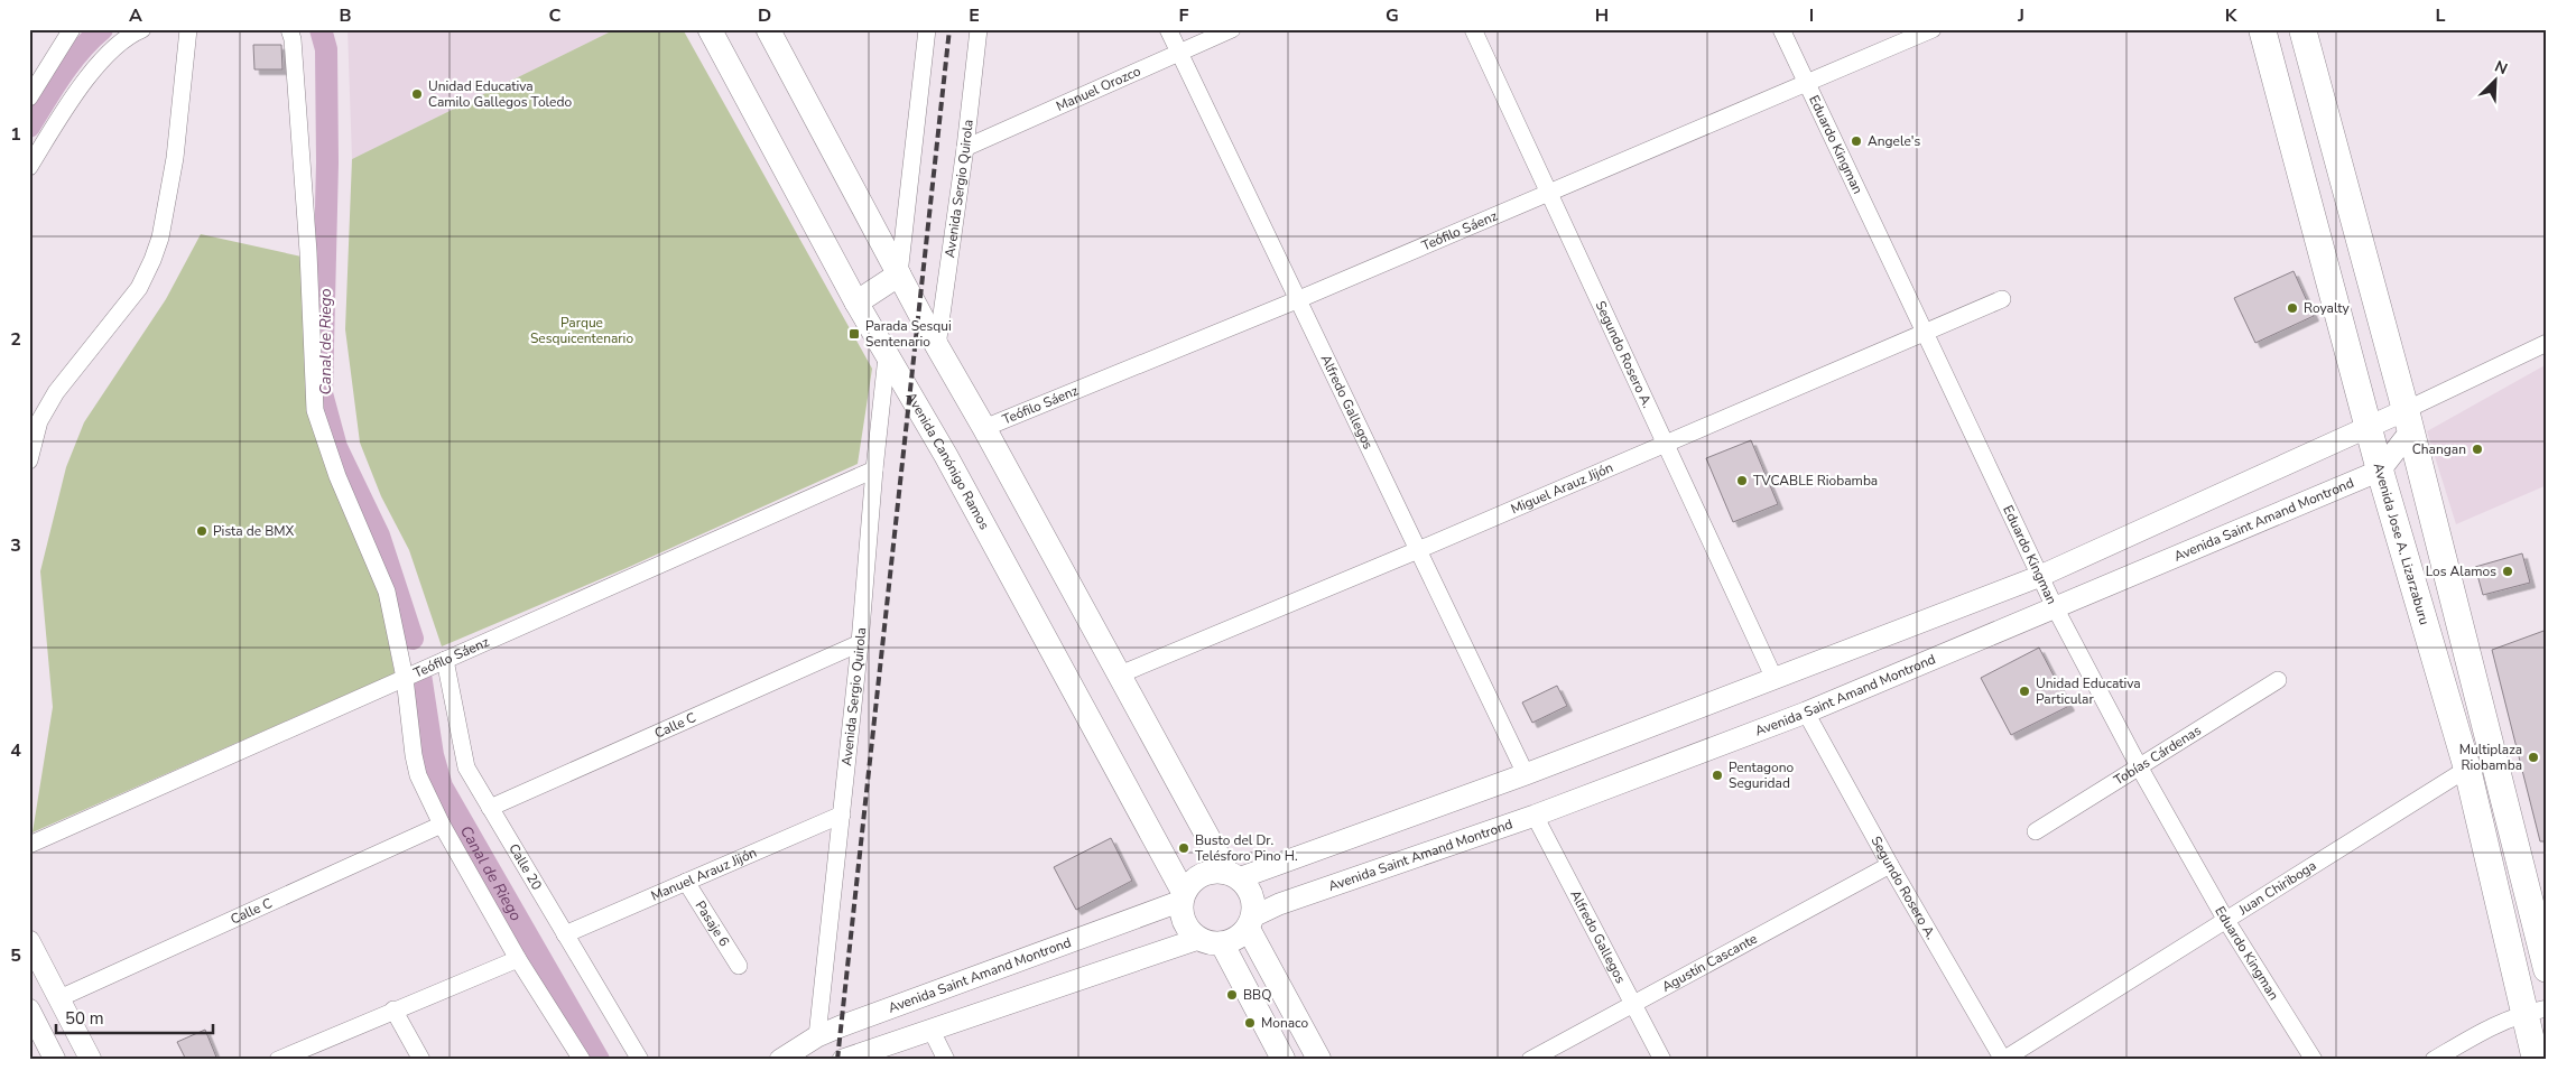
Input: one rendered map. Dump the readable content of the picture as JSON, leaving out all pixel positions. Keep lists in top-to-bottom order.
{
  "streets": {
    "main road": ["Avenida Canónigo Ramos", "Avenida Jose A. Lizarzaburu"],
    "street": [
      "Manuel Orozco",
      "Eduardo Kingman",
      "Avenida Sergio Quirola",
      "Teófilo Sáenz",
      "Segundo Rosero A.",
      "Alfredo Gallegos",
      "Miguel Arauz Jijón",
      "Avenida Saint Amand Montrond",
      "Calle C",
      "Tobías Cárdenas",
      "Calle 20",
      "Manuel Arauz Jijón",
      "Juan Chiriboga",
      "Pasaje 6",
      "Agustín Cascante"
    ]
  },
  "crossings": [
    ["Manuel Orozco", "Avenida Sergio Quirola"],
    ["Manuel Orozco", "Alfredo Gallegos"],
    ["Eduardo Kingman", "Teófilo Sáenz"],
    ["Eduardo Kingman", "Miguel Arauz Jijón"],
    ["Eduardo Kingman", "Avenida Saint Amand Montrond"],
    ["Eduardo Kingman", "Tobías Cárdenas"],
    ["Eduardo Kingman", "Juan Chiriboga"],
    ["Avenida Sergio Quirola", "Teófilo Sáenz"],
    ["Avenida Sergio Quirola", "Avenida Canónigo Ramos"],
    ["Avenida Sergio Quirola", "Avenida Saint Amand Montrond"],
    ["Avenida Sergio Quirola", "Calle C"],
    ["Avenida Sergio Quirola", "Manuel Arauz Jijón"],
    ["Teófilo Sáenz", "Segundo Rosero A."],
    ["Teófilo Sáenz", "Alfredo Gallegos"],
    ["Teófilo Sáenz", "Calle 20"],
    ["Segundo Rosero A.", "Miguel Arauz Jijón"],
    ["Segundo Rosero A.", "Avenida Saint Amand Montrond"],
    ["Segundo Rosero A.", "Juan Chiriboga"],
    ["Segundo Rosero A.", "Agustín Cascante"],
    ["Alfredo Gallegos", "Miguel Arauz Jijón"],
    ["Alfredo Gallegos", "Avenida Saint Amand Montrond"],
    ["Alfredo Gallegos", "Agustín Cascante"],
    ["Avenida Canónigo Ramos", "Avenida Saint Amand Montrond"],
    ["Avenida Saint Amand Montrond", "Avenida Jose A. Lizarzaburu"],
    ["Avenida Jose A. Lizarzaburu", "Juan Chiriboga"],
    ["Calle C", "Calle 20"],
    ["Calle 20", "Manuel Arauz Jijón"],
    ["Manuel Arauz Jijón", "Pasaje 6"]
  ],
  "water": ["Canal de Riego"],
  "parks": ["Parque Sesquicentenario"],
  "places": {
    "other": [
      "Unidad Educativa Camilo Gallegos Toledo",
      "Angele's",
      "Royalty",
      "Changan",
      "TVCABLE Riobamba",
      "Pista de BMX",
      "Los Alamos",
      "Unidad Educativa Particular",
      "Multiplaza Riobamba",
      "Pentagono Seguridad",
      "Busto del Dr. Telésforo Pino H.",
      "BBQ",
      "Monaco"
    ],
    "transit": ["Parada Sesqui Sentenario"]
  },
  "scale_bar": "50 m",
  "north": "top right",
  "grid": {
    "columns": [
      "A",
      "B",
      "C",
      "D",
      "E",
      "F",
      "G",
      "H",
      "I",
      "J",
      "K",
      "L"
    ],
    "rows": [
      "1",
      "2",
      "3",
      "4",
      "5"
    ]
  }
}
